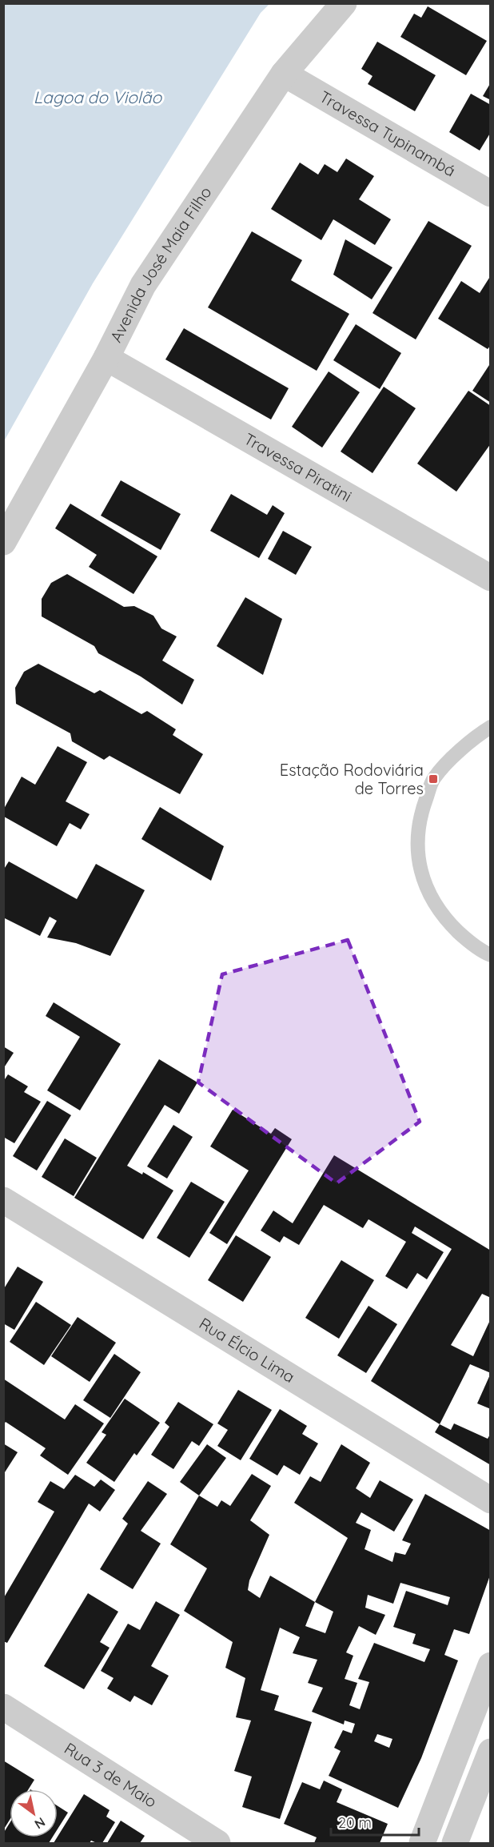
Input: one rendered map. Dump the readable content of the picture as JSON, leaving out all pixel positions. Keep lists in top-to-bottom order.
{
  "streets": {
    "street": [
      "Travessa Tupinambá",
      "Avenida José Maia Filho",
      "Travessa Piratini",
      "Rua Élcio Lima",
      "Rua 3 de Maio"
    ]
  },
  "crossings": [
    ["Travessa Tupinambá", "Avenida José Maia Filho"],
    ["Avenida José Maia Filho", "Travessa Piratini"]
  ],
  "water": ["Lagoa do Violão"],
  "places": {
    "transit": ["Estação Rodoviária de Torres"]
  },
  "scale_bar": "20 m",
  "north": "bottom right"
}
